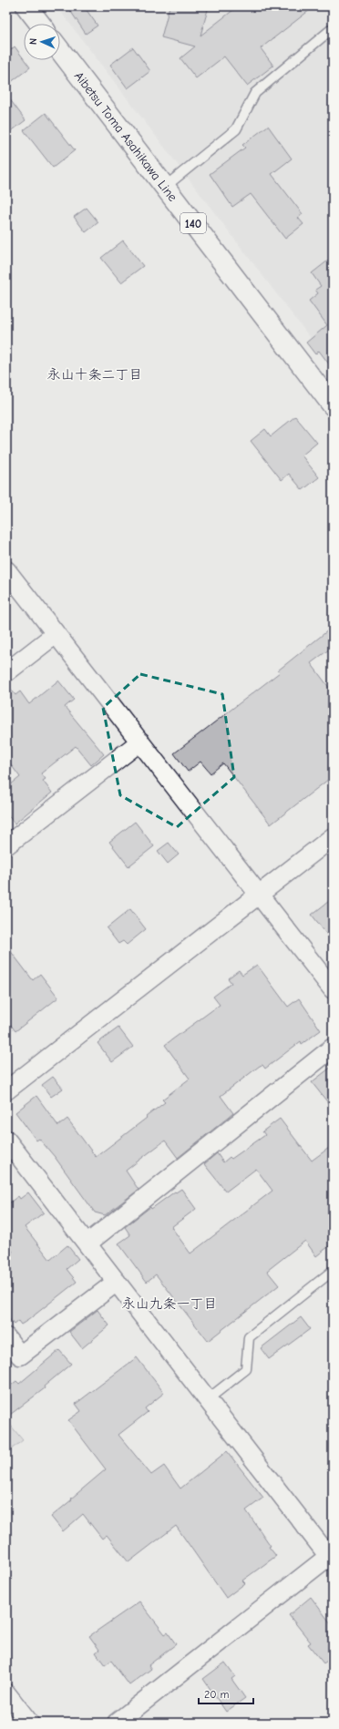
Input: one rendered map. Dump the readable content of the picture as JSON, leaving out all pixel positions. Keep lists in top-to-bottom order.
{
  "streets": {
    "main road": ["Aibetsu Toma Asahikawa Line", "140"]
  },
  "districts": ["永山十条二丁目", "永山九条一丁目"],
  "scale_bar": "20 m",
  "north": "left"
}
